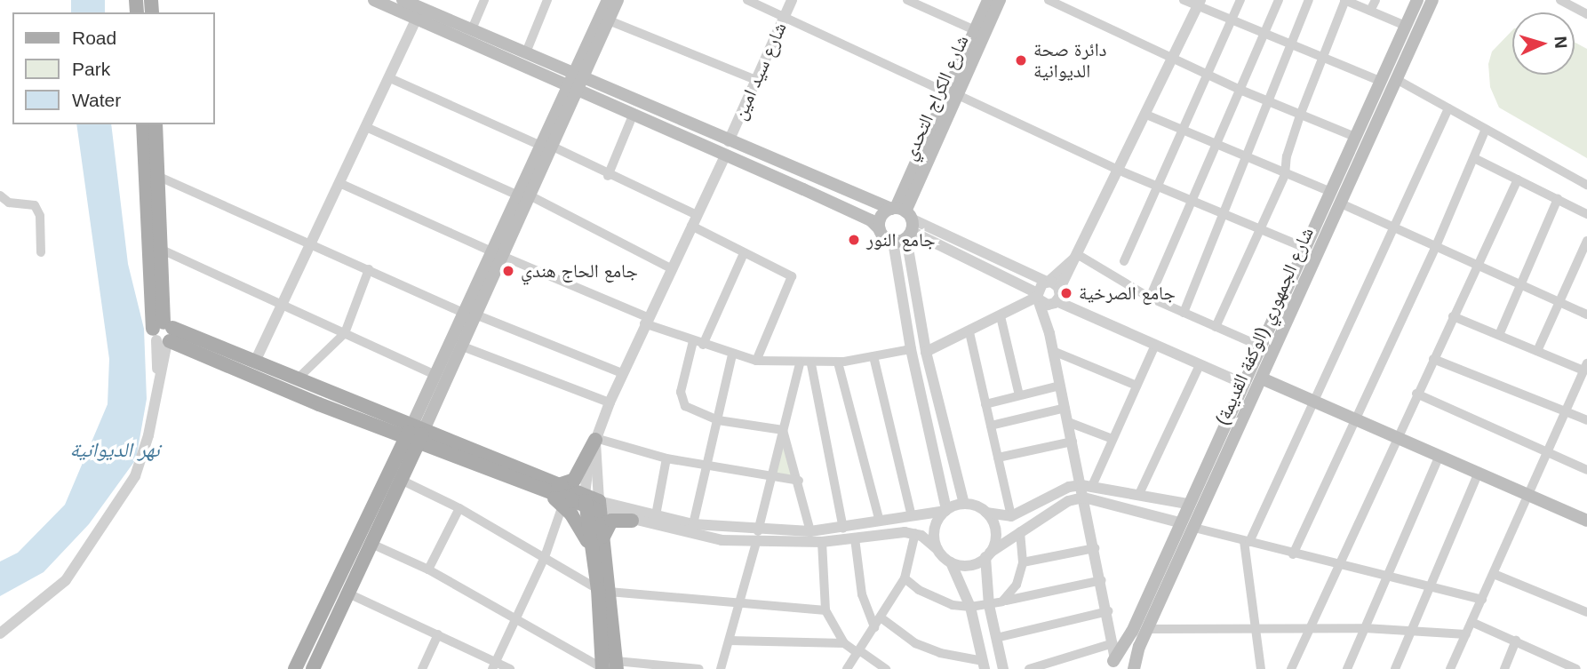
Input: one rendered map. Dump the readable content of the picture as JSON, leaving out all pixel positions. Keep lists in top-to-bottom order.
{
  "streets": {
    "main road": ["شارع الكراج التحدي", "شارع الجمهوري (الوكفة القديمة)"],
    "street": ["شارع سيد امين"]
  },
  "water": ["نهر الديوانية"],
  "places": [
    "دائرة صحة الديوانية",
    "جامع النور",
    "جامع الحاج هندي",
    "جامع الصرخية"
  ],
  "legend": ["Road", "Park", "Water"],
  "north": "right"
}
